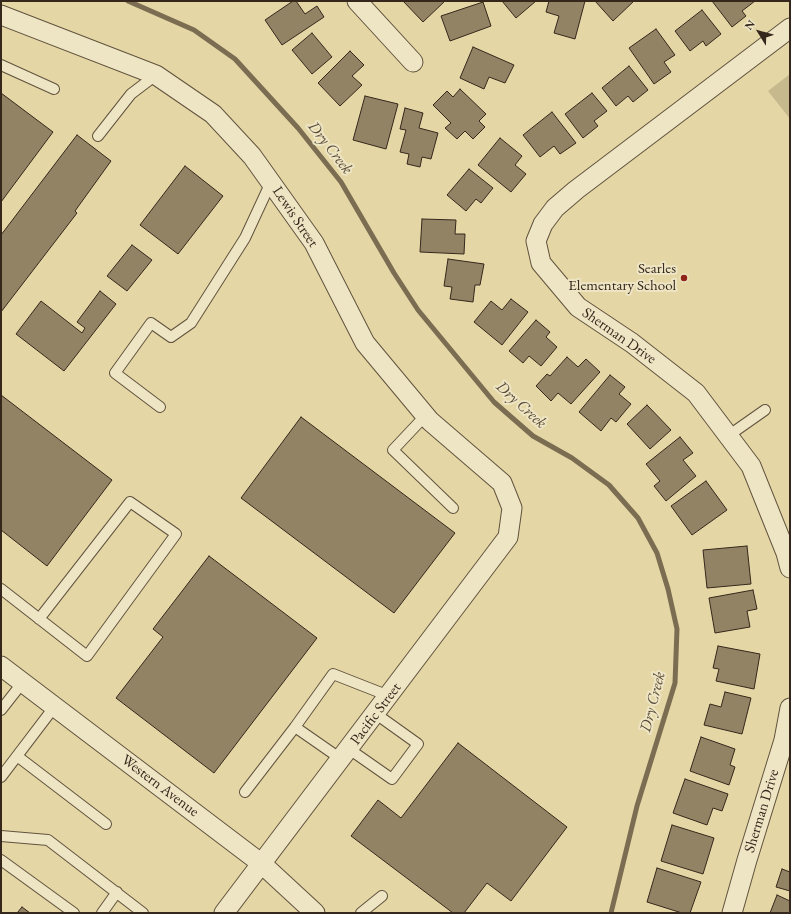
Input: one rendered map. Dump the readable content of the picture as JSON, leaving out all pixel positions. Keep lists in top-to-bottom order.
{
  "streets": {
    "street": [
      "Lewis Street",
      "Sherman Drive",
      "Pacific Street",
      "Western Avenue"
    ]
  },
  "crossings": [
    ["Lewis Street", "Pacific Street"],
    ["Pacific Street", "Western Avenue"]
  ],
  "water": ["Dry Creek"],
  "places": ["Searles Elementary School"],
  "north": "top left"
}
